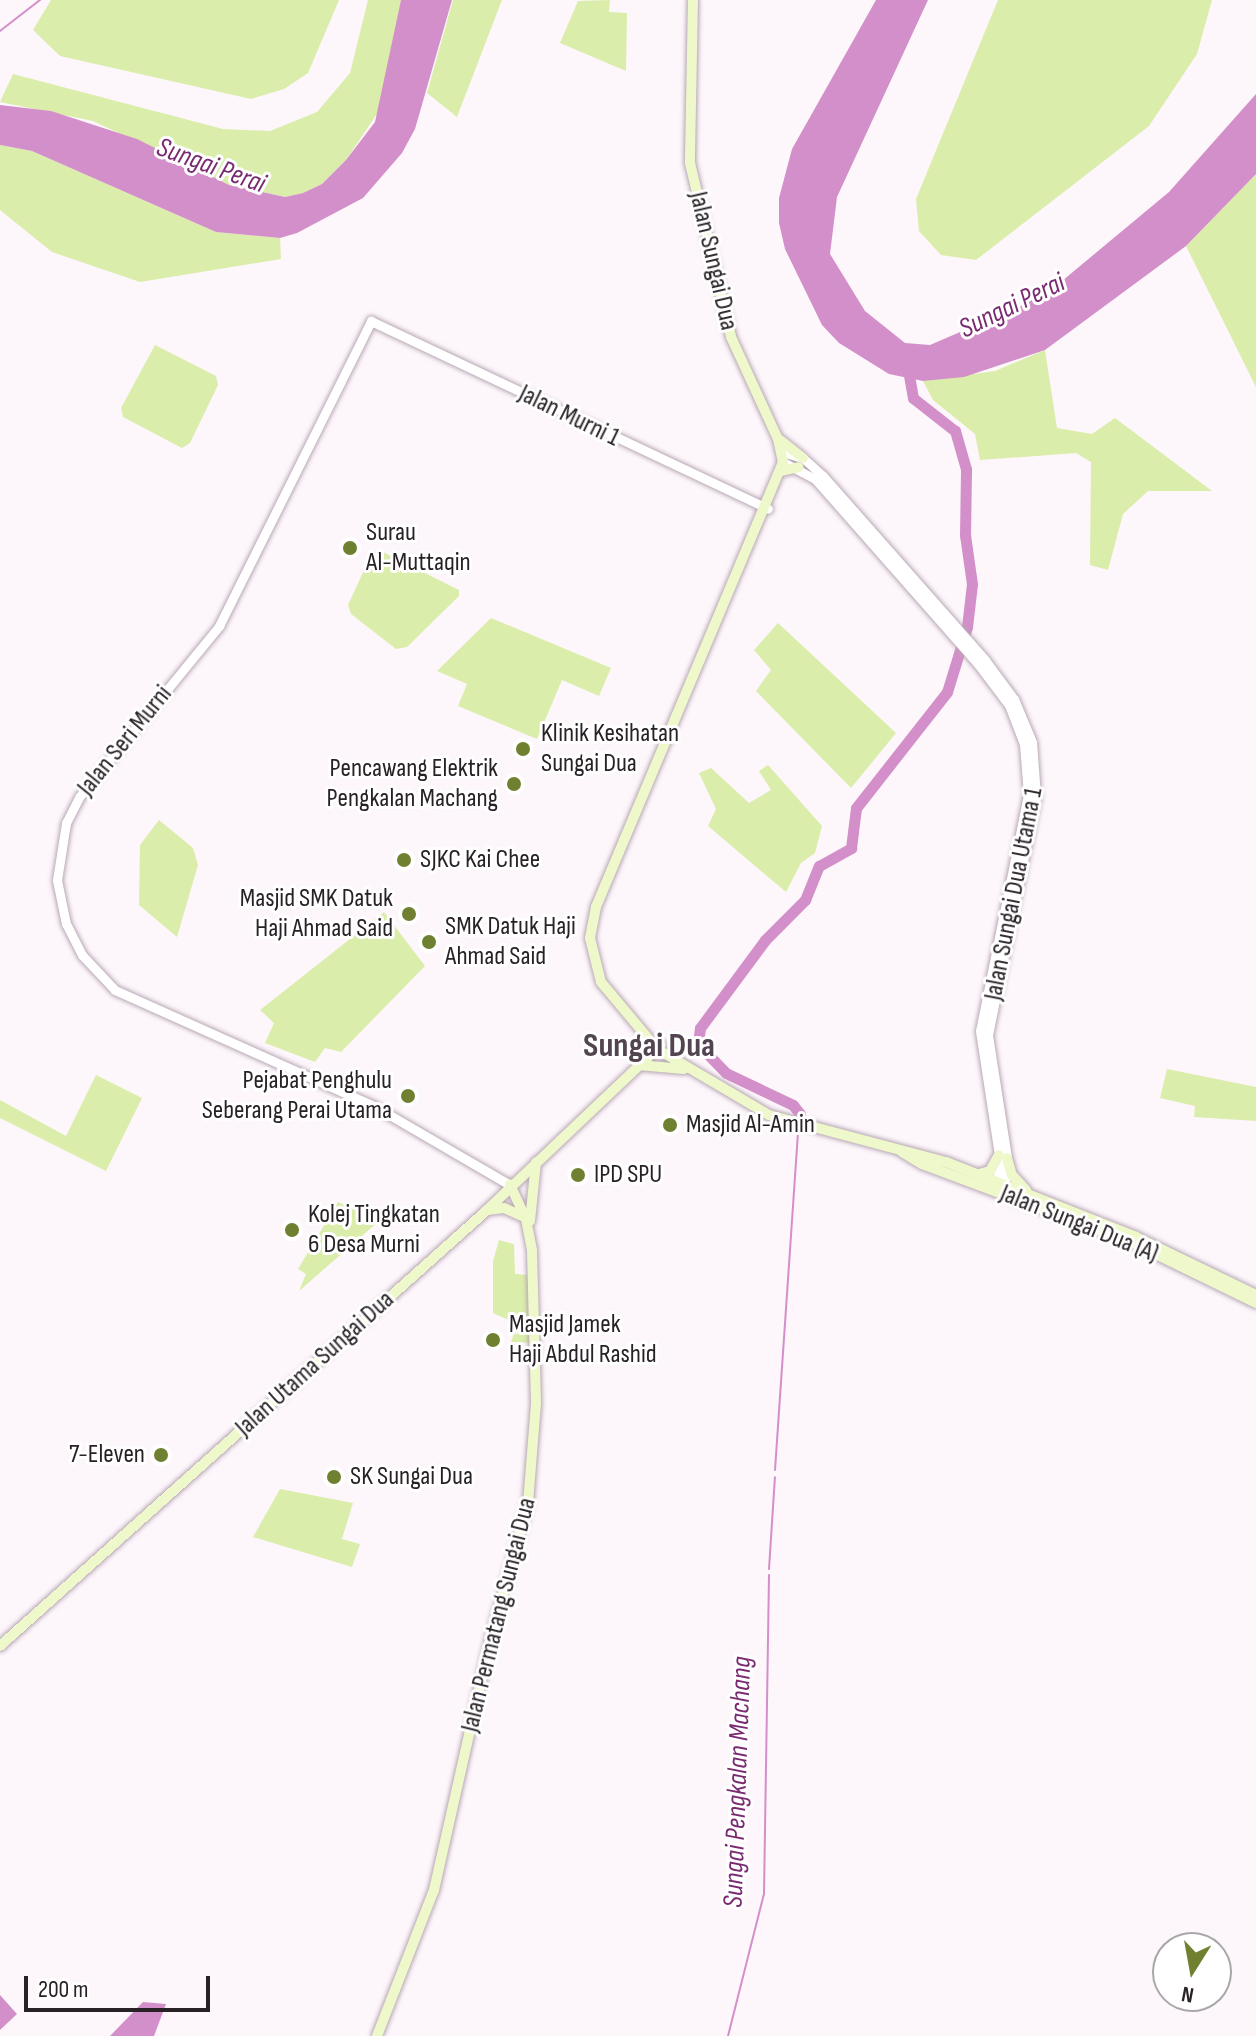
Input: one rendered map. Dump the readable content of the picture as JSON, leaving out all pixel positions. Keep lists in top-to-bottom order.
{
  "streets": {
    "main road": [
      "Jalan Sungai Dua",
      "Jalan Sungai Dua (A)",
      "Jalan Utama Sungai Dua",
      "Jalan Permatang Sungai Dua"
    ],
    "street": ["Jalan Murni 1", "Jalan Seri Murni", "Jalan Sungai Dua Utama 1"]
  },
  "crossings": [
    ["Jalan Murni 1", "Jalan Seri Murni"],
    ["Jalan Seri Murni", "Jalan Utama Sungai Dua"],
    ["Jalan Seri Murni", "Jalan Permatang Sungai Dua"],
    ["Jalan Sungai Dua Utama 1", "Jalan Sungai Dua (A)"],
    ["Jalan Sungai Dua (A)", "Jalan Utama Sungai Dua"],
    ["Jalan Utama Sungai Dua", "Jalan Permatang Sungai Dua"]
  ],
  "districts": ["Sungai Dua"],
  "water": ["Sungai Perai", "Sungai Pengkalan Machang"],
  "places": [
    "Surau Al-Muttaqin",
    "Klinik Kesihatan Sungai Dua",
    "Pencawang Elektrik Pengkalan Machang",
    "SJKC Kai Chee",
    "Masjid SMK Datuk Haji Ahmad Said",
    "SMK Datuk Haji Ahmad Said",
    "Pejabat Penghulu Seberang Perai Utama",
    "Masjid Al-Amin",
    "IPD SPU",
    "Kolej Tingkatan 6 Desa Murni",
    "Masjid Jamek Haji Abdul Rashid",
    "7-Eleven",
    "SK Sungai Dua"
  ],
  "scale_bar": "200 m",
  "north": "bottom"
}
